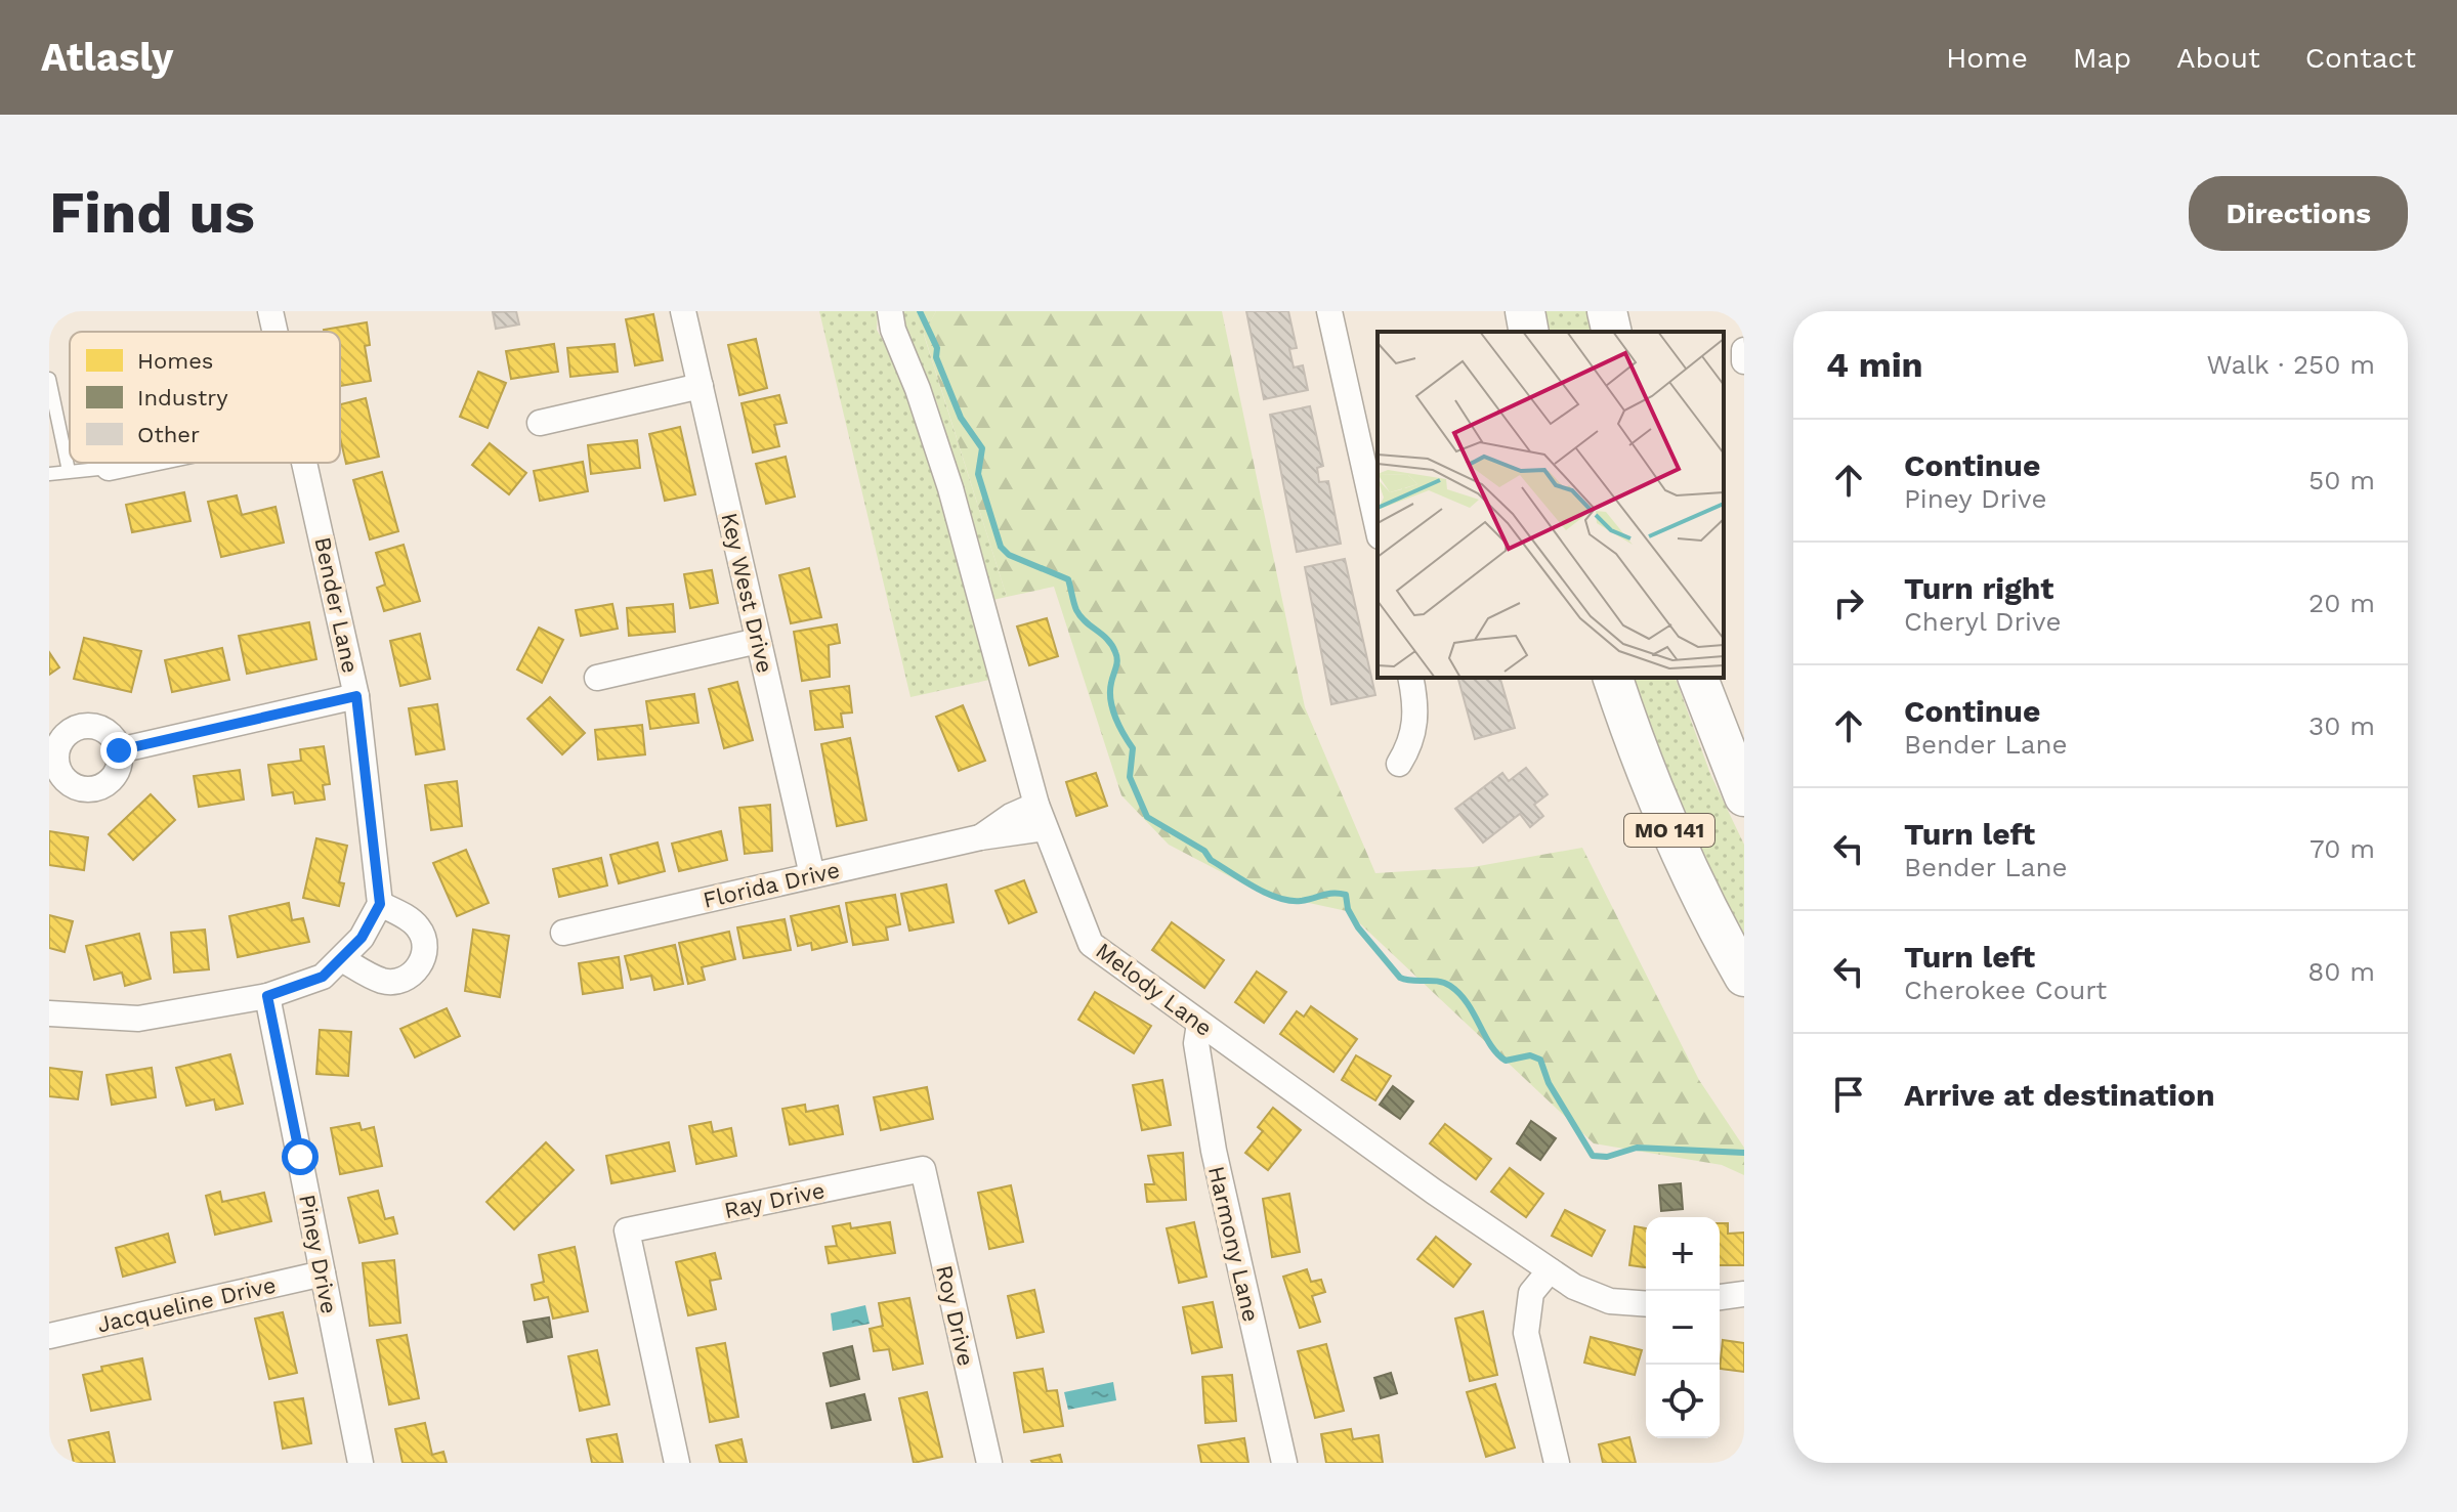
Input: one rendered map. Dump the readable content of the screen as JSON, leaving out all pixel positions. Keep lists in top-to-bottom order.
{
  "streets": {
    "highway": ["MO 141"],
    "street": [
      "Key West Drive",
      "Bender Lane",
      "Florida Drive",
      "Melody Lane",
      "Ray Drive",
      "Harmony Lane",
      "Piney Drive",
      "Jacqueline Drive",
      "Roy Drive"
    ]
  },
  "crossings": [
    ["Key West Drive", "Florida Drive"],
    ["Florida Drive", "Melody Lane"],
    ["Melody Lane", "Harmony Lane"],
    ["Ray Drive", "Roy Drive"],
    ["Piney Drive", "Jacqueline Drive"]
  ],
  "legend": ["Homes", "Industry", "Other"],
  "page": {
    "header": "Atlasly",
    "nav": [
      "Home",
      "Map",
      "About",
      "Contact"
    ],
    "buttons": "Directions",
    "title": "Find us",
    "heading": ["4 min", "Walk · 250 m"],
    "list": [
      ["Continue", "Piney Drive", "50 m"],
      ["Turn right", "Cheryl Drive", "20 m"],
      ["Continue", "Bender Lane", "30 m"],
      ["Turn left", "Bender Lane", "70 m"],
      ["Turn left", "Cherokee Court", "80 m"],
      "Arrive at destination"
    ],
    "map_buttons": ["+", "−"]
  }
}
